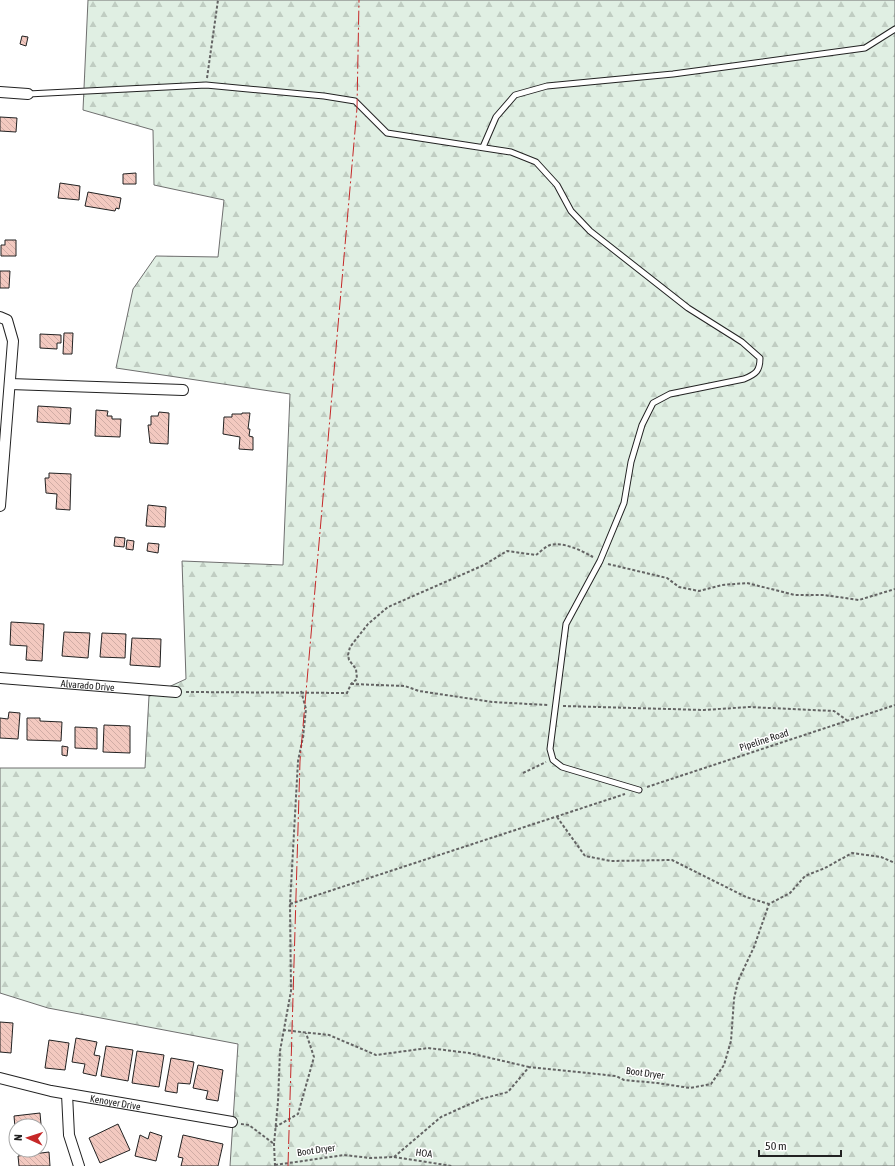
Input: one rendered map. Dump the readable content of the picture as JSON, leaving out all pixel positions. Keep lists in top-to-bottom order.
{
  "streets": {
    "street": ["Alvarado Drive", "Kenoyer Drive"],
    "path": ["Pipeline Road", "Boot Dryer", "HOA"]
  },
  "crossings": [
    ["Boot Dryer", "HOA"]
  ],
  "scale_bar": "50 m",
  "north": "left"
}
